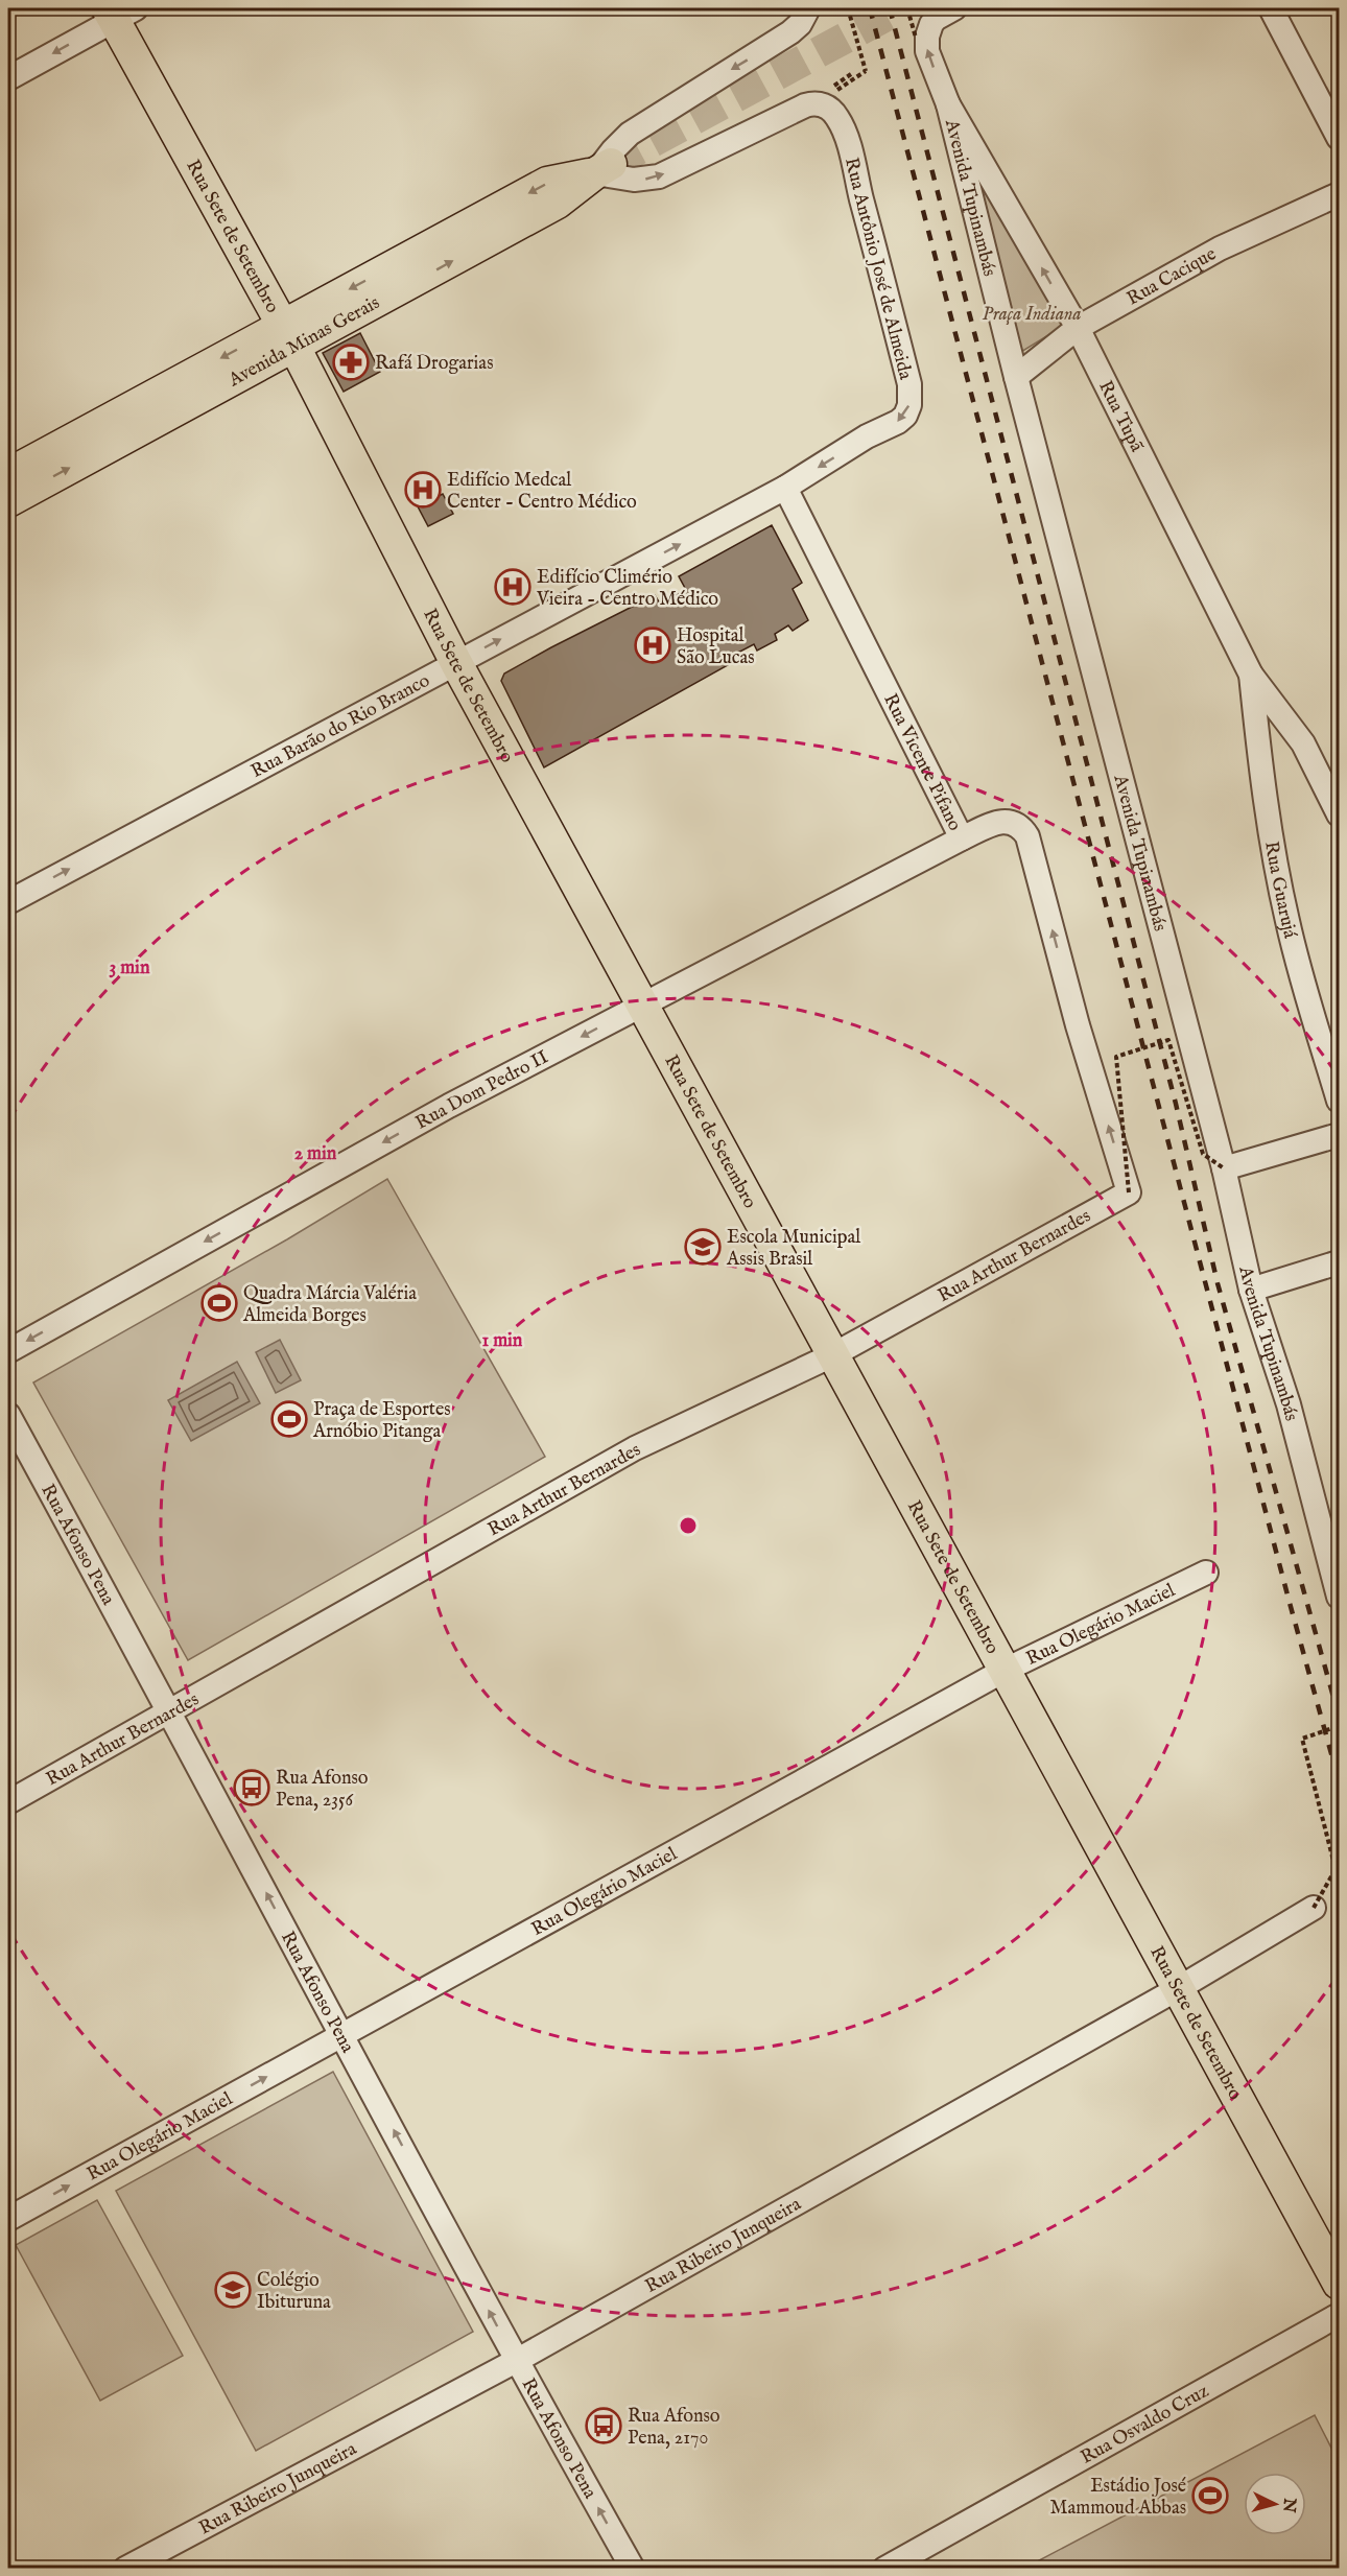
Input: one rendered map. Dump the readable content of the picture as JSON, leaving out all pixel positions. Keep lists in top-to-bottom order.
{
  "streets": {
    "main road": ["Rua Sete de Setembro", "Avenida Minas Gerais"],
    "street": [
      "Avenida Tupinambás",
      "Rua Antônio José de Almeida",
      "Rua Cacique",
      "Rua Tupã",
      "Rua Barão do Rio Branco",
      "Rua Vicente Pifano",
      "Rua Guarujá",
      "Rua Dom Pedro II",
      "Rua Arthur Bernardes",
      "Rua Afonso Pena",
      "Rua Olegário Maciel",
      "Rua Ribeiro Junqueira",
      "Rua Osvaldo Cruz"
    ]
  },
  "crossings": [
    ["Avenida Tupinambás", "Rua Cacique"],
    ["Avenida Tupinambás", "Rua Tupã"],
    ["Rua Sete de Setembro", "Avenida Minas Gerais"],
    ["Rua Sete de Setembro", "Rua Barão do Rio Branco"],
    ["Rua Sete de Setembro", "Rua Dom Pedro II"],
    ["Rua Sete de Setembro", "Rua Arthur Bernardes"],
    ["Rua Sete de Setembro", "Rua Olegário Maciel"],
    ["Rua Sete de Setembro", "Rua Ribeiro Junqueira"],
    ["Rua Antônio José de Almeida", "Avenida Minas Gerais"],
    ["Rua Antônio José de Almeida", "Rua Barão do Rio Branco"],
    ["Rua Cacique", "Rua Tupã"],
    ["Rua Tupã", "Rua Guarujá"],
    ["Rua Barão do Rio Branco", "Rua Vicente Pifano"],
    ["Rua Vicente Pifano", "Rua Dom Pedro II"],
    ["Rua Vicente Pifano", "Rua Arthur Bernardes"],
    ["Rua Arthur Bernardes", "Rua Afonso Pena"],
    ["Rua Afonso Pena", "Rua Olegário Maciel"],
    ["Rua Afonso Pena", "Rua Ribeiro Junqueira"]
  ],
  "one_way": [
    "Rua Tupã",
    "Rua Barão do Rio Branco",
    "Rua Vicente Pifano",
    "Rua Dom Pedro II",
    "Rua Afonso Pena"
  ],
  "parks": ["Praça Indiana"],
  "places": {
    "pharmacy": ["Rafá Drogarias"],
    "hospital": ["Edifício Medcal Center - Centro Médico", "Edifício Climério Vieira - Centro Médico", "Hospital São Lucas"],
    "school or university": ["Escola Municipal Assis Brasil", "Colégio Ibituruna"],
    "sports": ["Quadra Márcia Valéria Almeida Borges", "Praça de Esportes Arnóbio Pitanga", "Estádio José Mammoud Abbas"],
    "bus stop": ["Rua Afonso Pena, 2356", "Rua Afonso Pena, 2170"]
  },
  "north": "right",
  "rings": ["3 min", "2 min", "1 min"]
}
